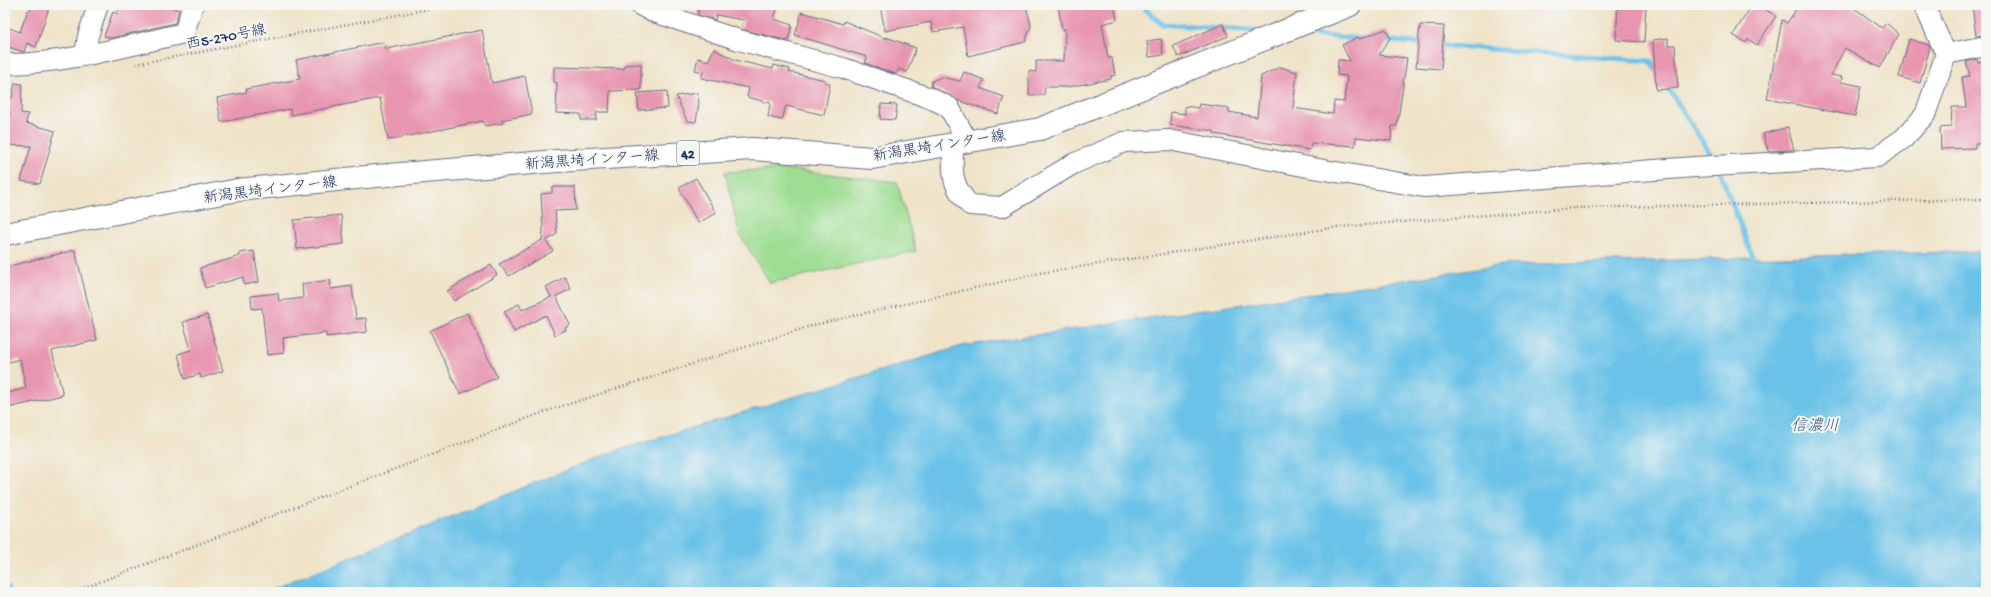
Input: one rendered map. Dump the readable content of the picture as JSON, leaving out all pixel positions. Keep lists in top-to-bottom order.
{
  "streets": {
    "main road": ["新潟黒埼インター線", "42"],
    "path": ["西5-270号線"]
  },
  "water": ["信濃川"]
}
